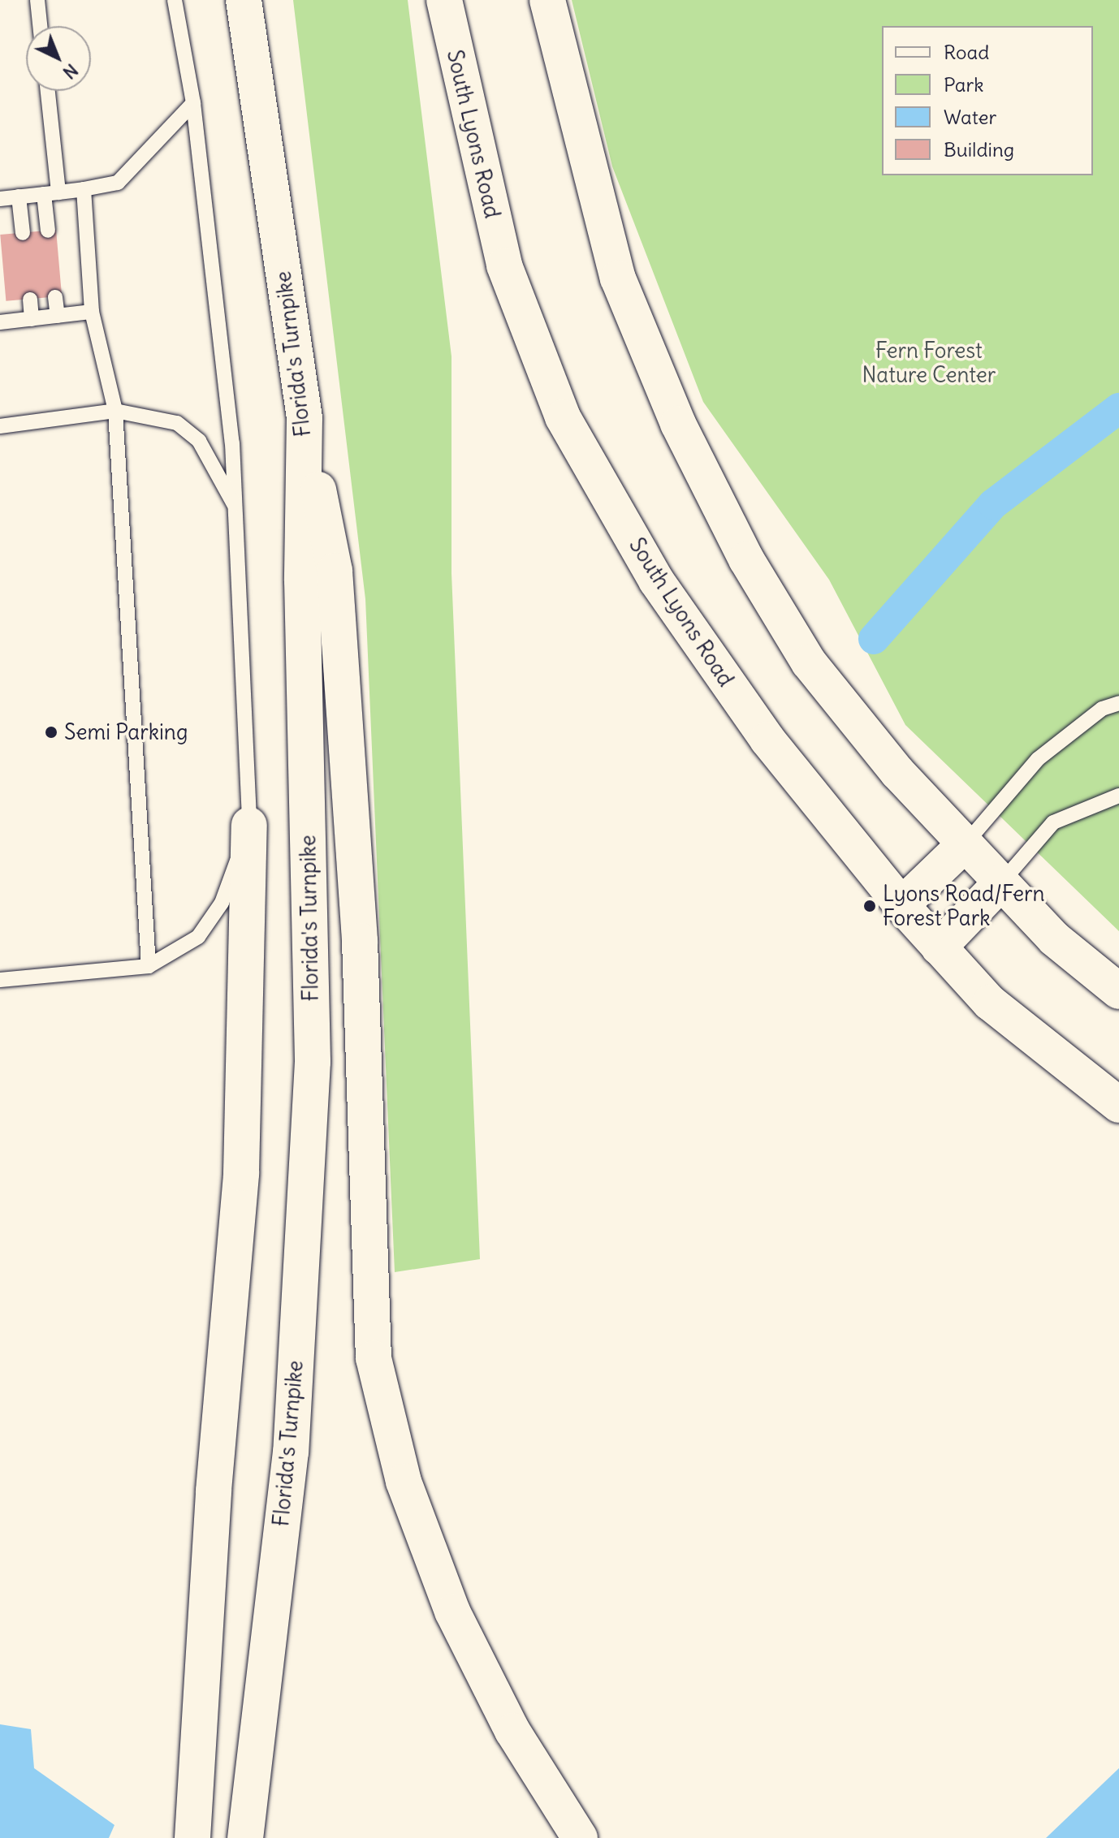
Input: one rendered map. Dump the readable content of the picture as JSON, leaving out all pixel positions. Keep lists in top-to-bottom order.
{
  "streets": {
    "main road": ["South Lyons Road", "Florida's Turnpike"]
  },
  "parks": ["Fern Forest Nature Center"],
  "places": ["Semi Parking", "Lyons Road/Fern Forest Park"],
  "legend": [
    "Road",
    "Park",
    "Water",
    "Building"
  ],
  "north": "bottom right"
}
